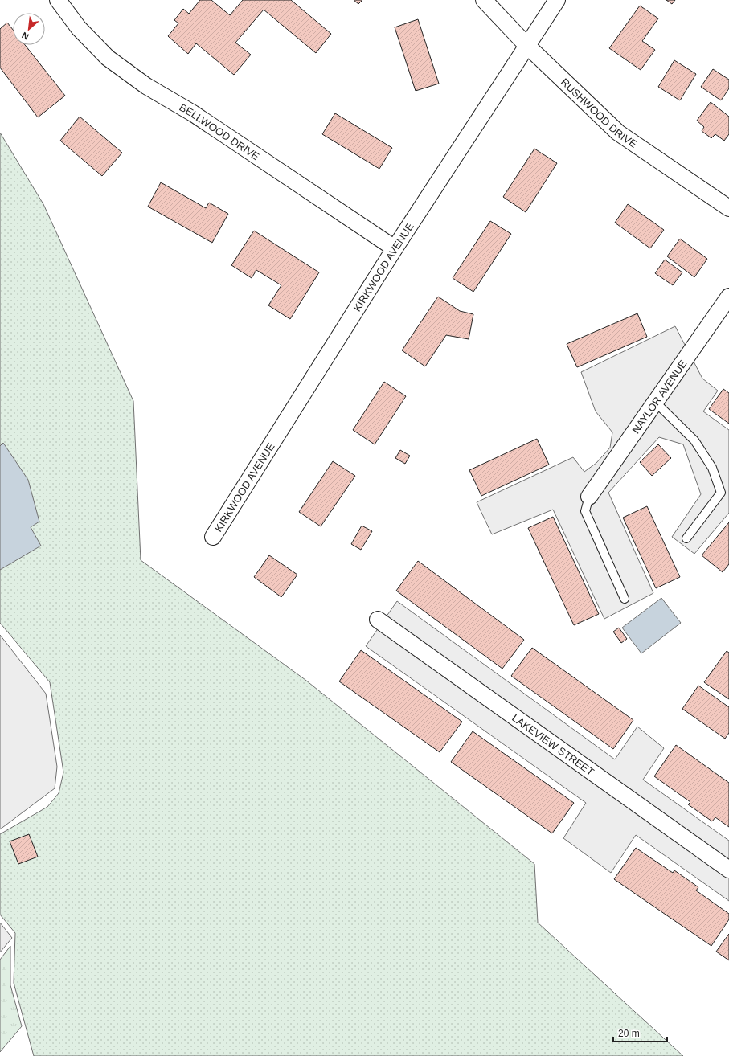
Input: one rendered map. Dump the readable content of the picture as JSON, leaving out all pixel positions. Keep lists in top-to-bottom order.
{
  "streets": {
    "street": [
      "RUSHWOOD DRIVE",
      "BELLWOOD DRIVE",
      "KIRKWOOD AVENUE",
      "NAYLOR AVENUE",
      "LAKEVIEW STREET"
    ]
  },
  "crossings": [
    ["RUSHWOOD DRIVE", "KIRKWOOD AVENUE"],
    ["BELLWOOD DRIVE", "KIRKWOOD AVENUE"]
  ],
  "scale_bar": "20 m",
  "north": "bottom left"
}
